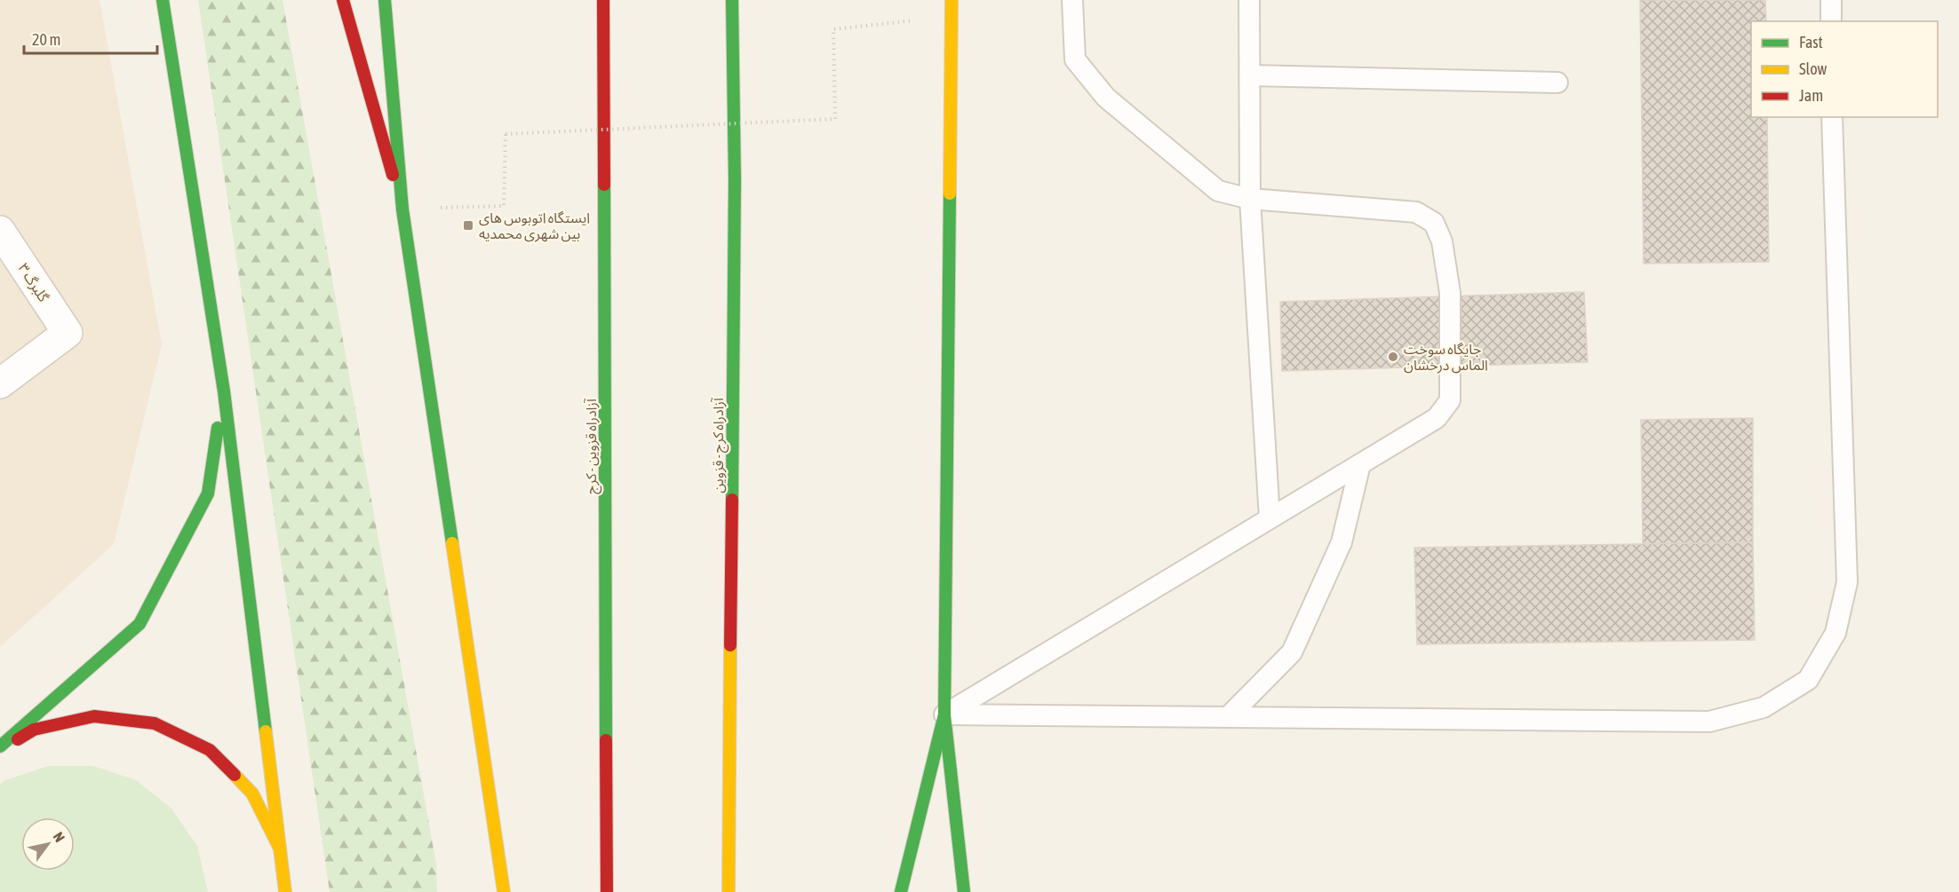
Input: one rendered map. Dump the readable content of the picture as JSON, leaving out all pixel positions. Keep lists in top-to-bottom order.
{
  "streets": {
    "main road": ["آزادراه کرج - قزوین", "آزادراه قزوین - کرج"],
    "street": ["گلبرگ ۳"]
  },
  "places": {
    "transit": ["ایستگاه اتوبوس های بین شهری محمدیه"],
    "other": ["جایگاه سوخت الماس درخشان"]
  },
  "legend": ["Fast", "Slow", "Jam"],
  "scale_bar": "20 m",
  "north": "top right"
}
